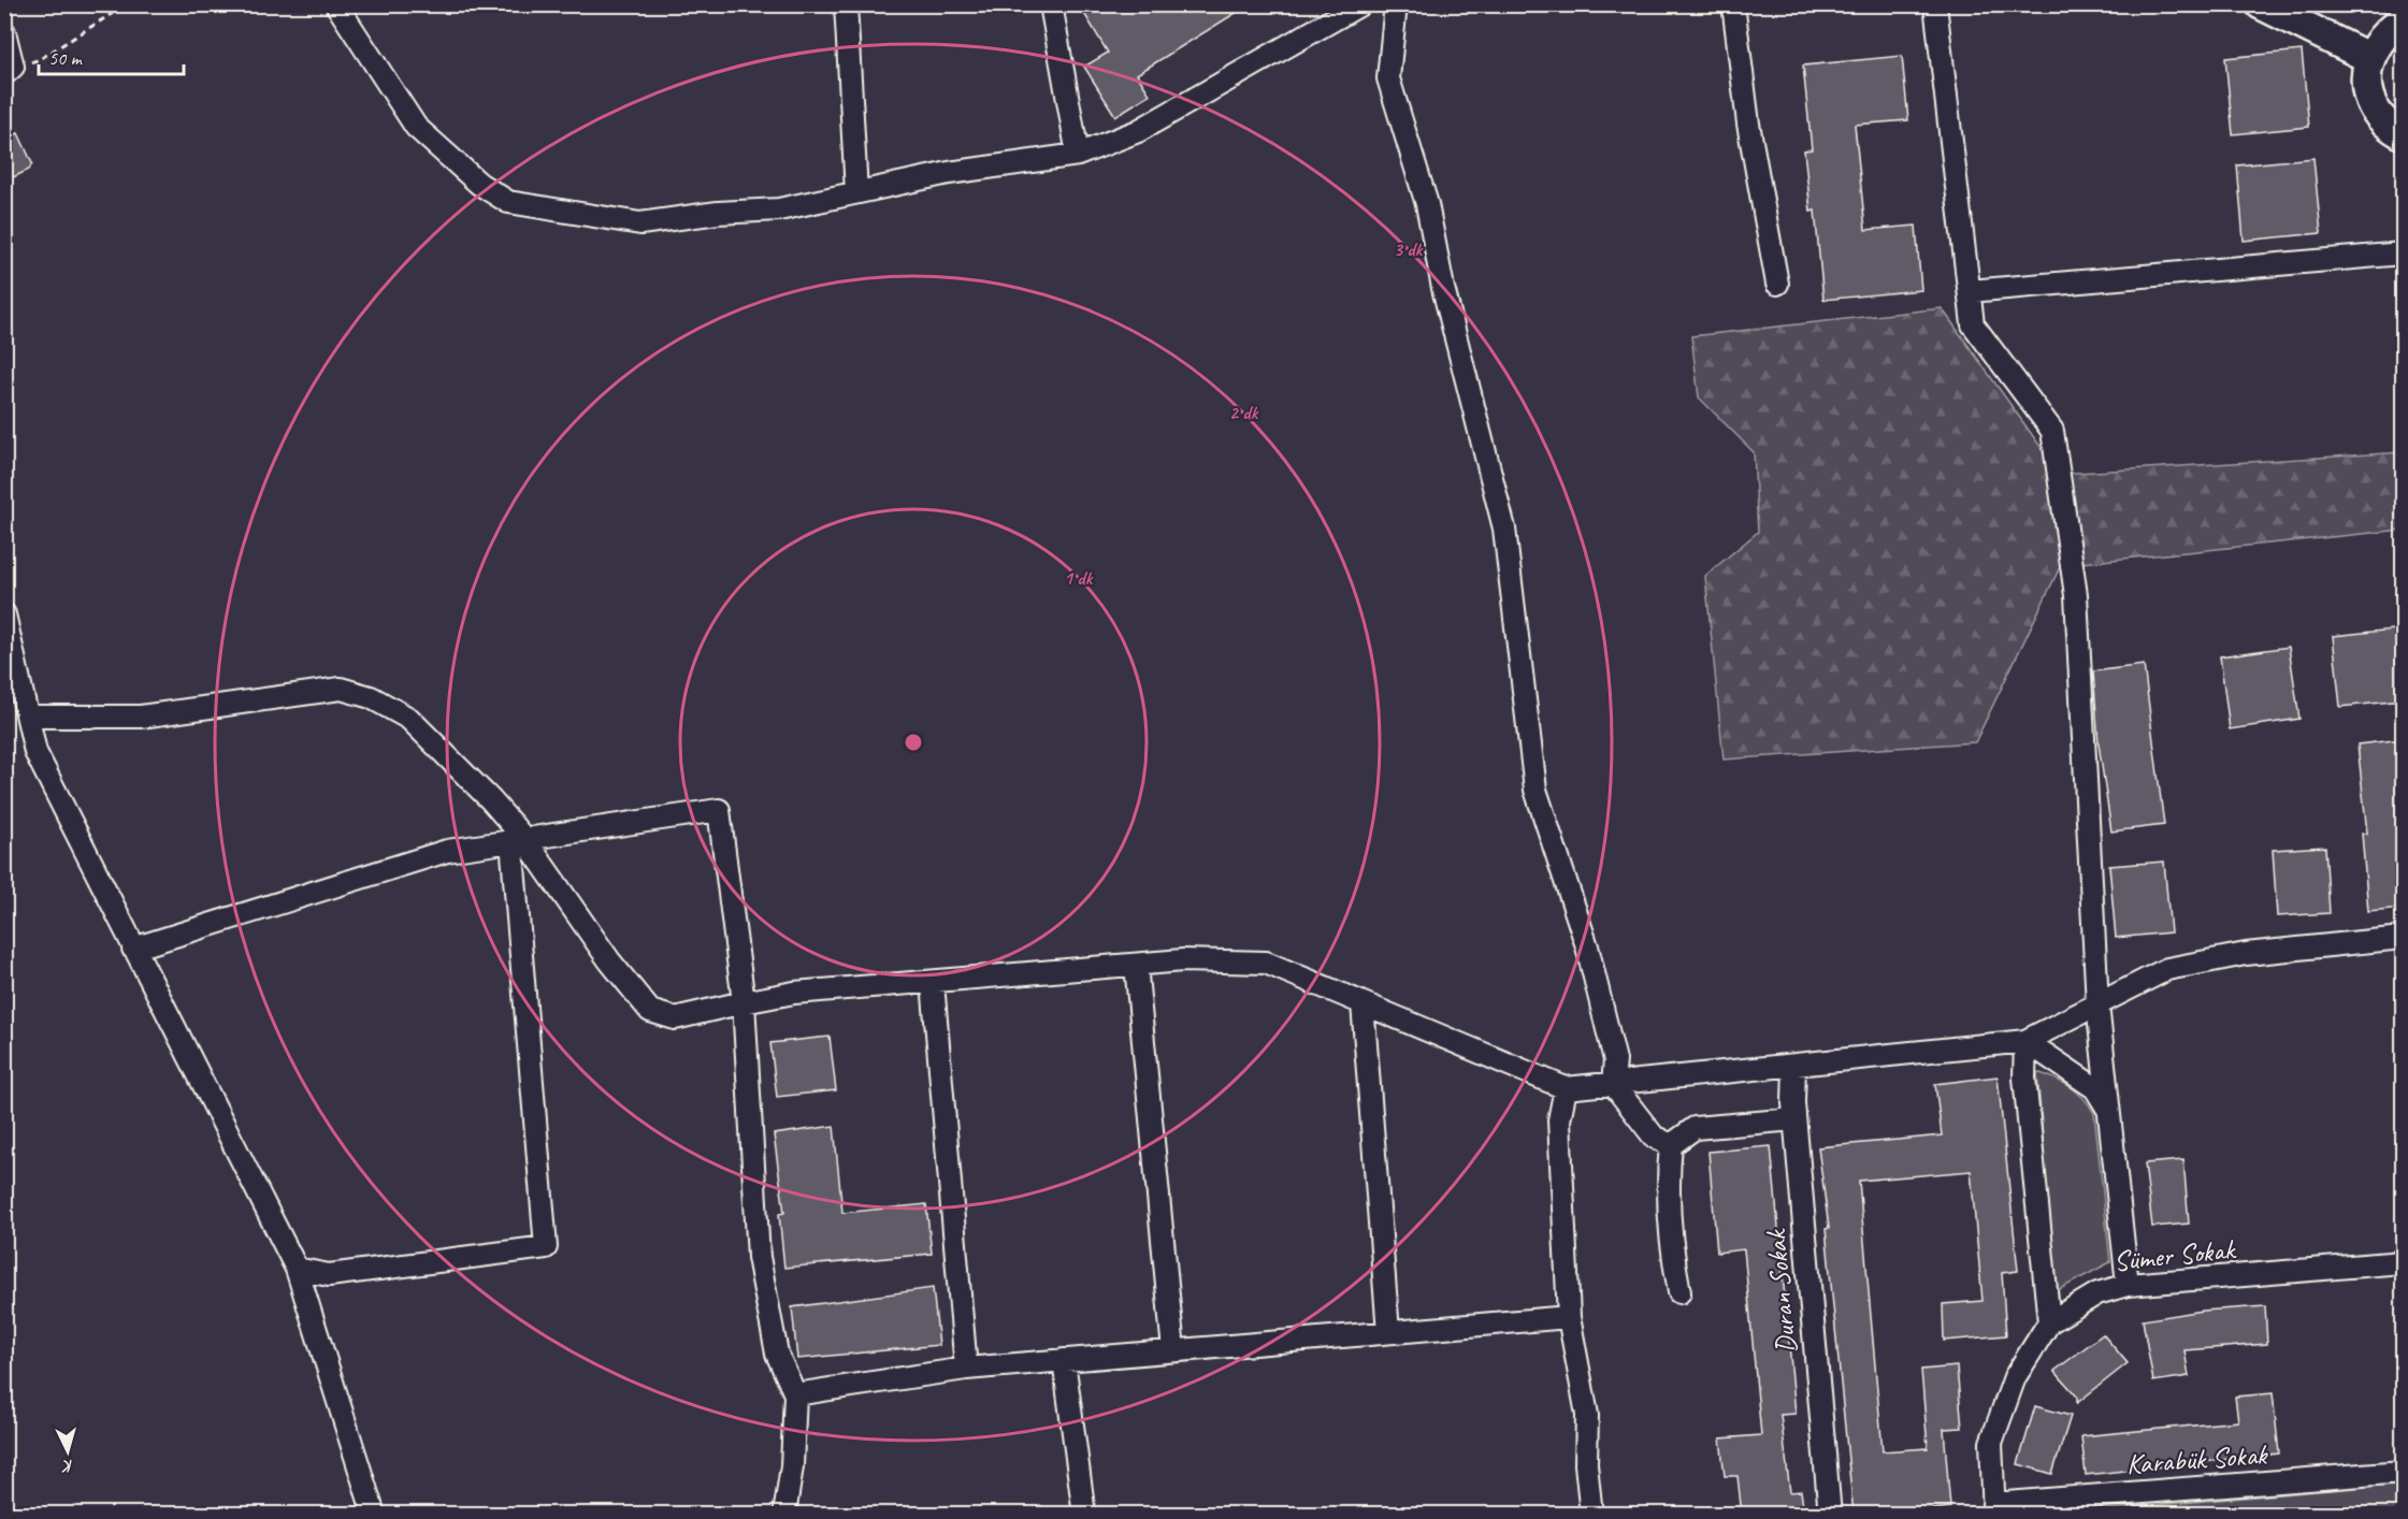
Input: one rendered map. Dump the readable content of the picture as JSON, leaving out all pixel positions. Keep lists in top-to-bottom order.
{
  "streets": {
    "street": ["Sümer Sokak", "Duran Sokak", "Karabük Sokak"]
  },
  "crossings": [
    ["Sümer Sokak", "Karabük Sokak"]
  ],
  "scale_bar": "50 m",
  "north": "bottom",
  "rings": ["3 dk", "2 dk", "1 dk"]
}
